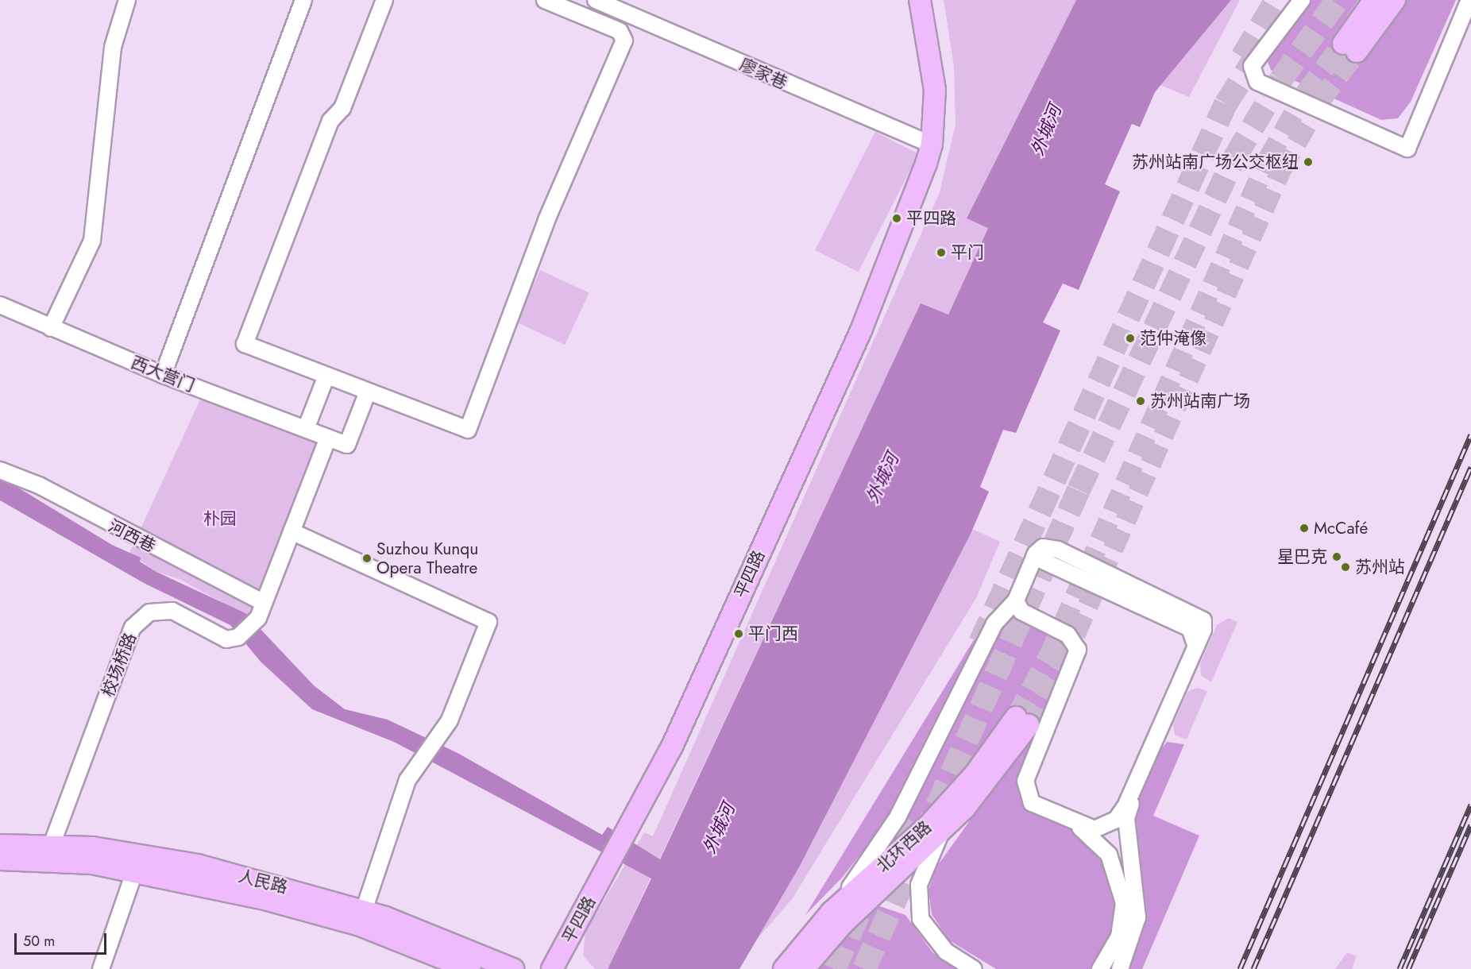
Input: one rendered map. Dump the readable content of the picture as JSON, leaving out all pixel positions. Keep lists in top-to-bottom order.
{
  "streets": {
    "main road": ["平四路", "北环西路", "人民路"],
    "street": [
      "廖家巷",
      "西大营门",
      "河西巷",
      "校场桥路"
    ]
  },
  "crossings": [
    ["廖家巷", "平四路"],
    ["西大营门", "校场桥路"],
    ["河西巷", "校场桥路"],
    ["校场桥路", "人民路"]
  ],
  "water": ["外城河"],
  "parks": ["朴园"],
  "places": [
    "苏州站南广场公交枢纽",
    "平四路",
    "平门",
    "范仲淹像",
    "苏州站南广场",
    "McCafé",
    "星巴克",
    "Suzhou Kunqu Opera Theatre",
    "苏州站",
    "平门西"
  ],
  "scale_bar": "50 m"
}
